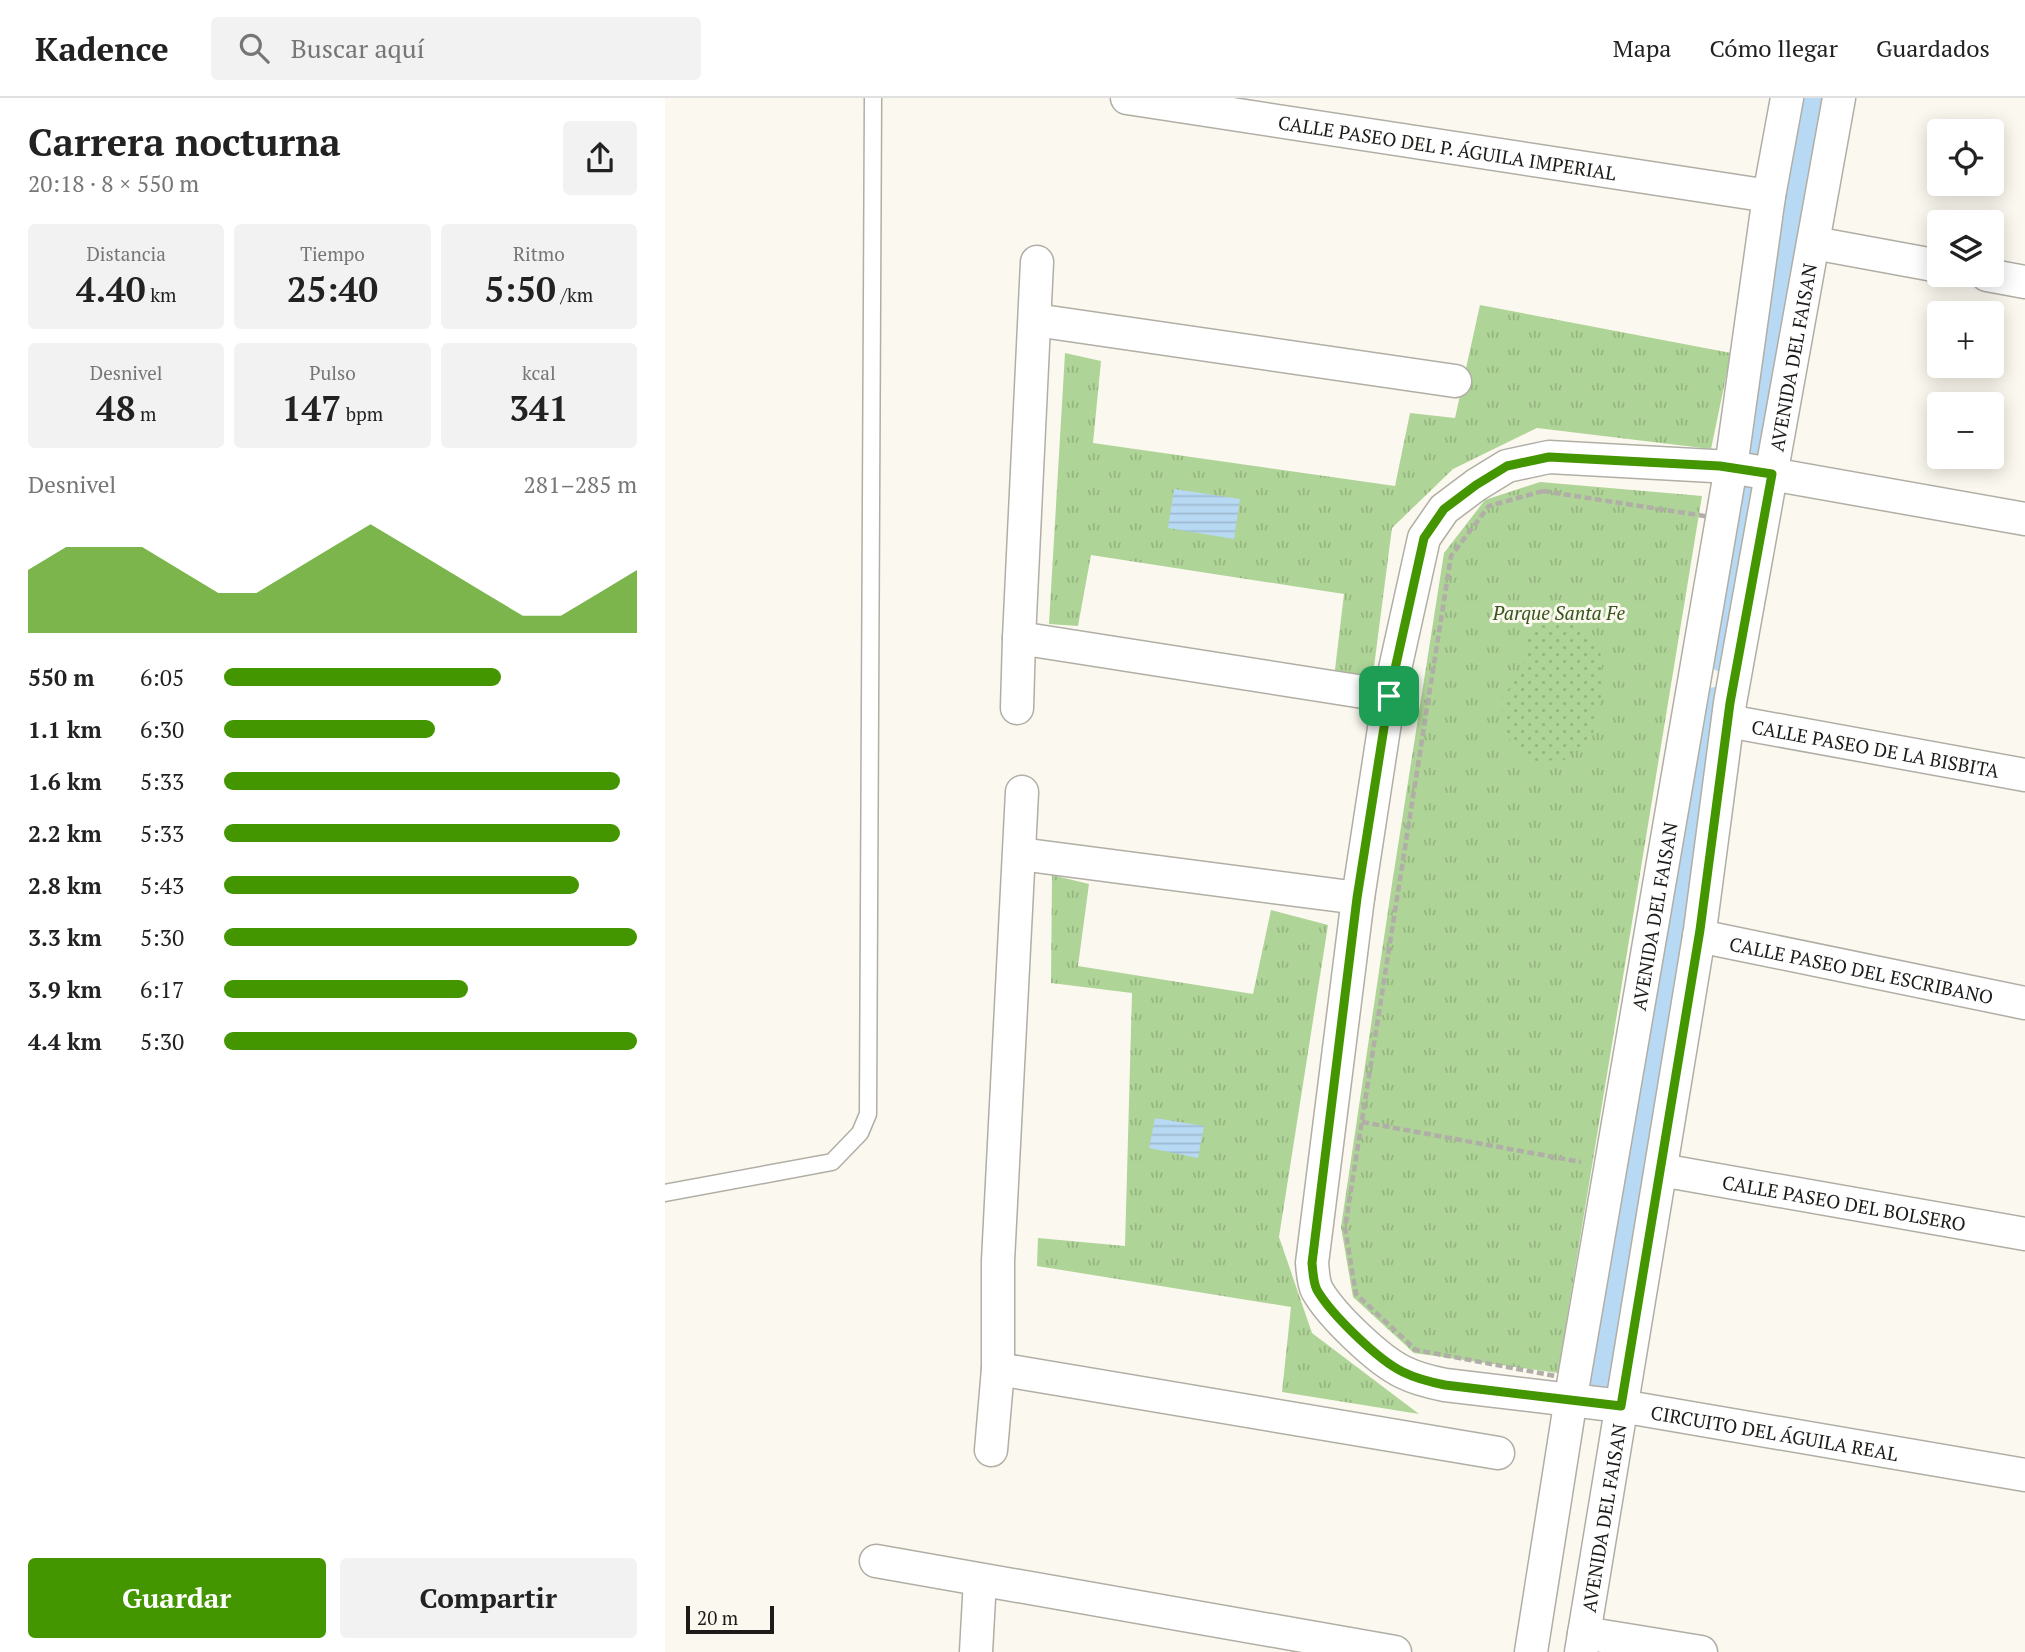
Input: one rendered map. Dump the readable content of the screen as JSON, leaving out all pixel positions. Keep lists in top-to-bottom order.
{
  "streets": {
    "street": [
      "CALLE PASEO DEL P. ÁGUILA IMPERIAL",
      "AVENIDA DEL FAISAN",
      "CALLE PASEO DE LA BISBITA",
      "CALLE PASEO DEL ESCRIBANO",
      "CALLE PASEO DEL BOLSERO",
      "CIRCUITO DEL ÁGUILA REAL"
    ]
  },
  "crossings": [
    ["CALLE PASEO DEL P. ÁGUILA IMPERIAL", "AVENIDA DEL FAISAN"],
    ["AVENIDA DEL FAISAN", "CALLE PASEO DE LA BISBITA"],
    ["AVENIDA DEL FAISAN", "CALLE PASEO DEL ESCRIBANO"],
    ["AVENIDA DEL FAISAN", "CALLE PASEO DEL BOLSERO"],
    ["AVENIDA DEL FAISAN", "CIRCUITO DEL ÁGUILA REAL"]
  ],
  "parks": ["Parque Santa Fe"],
  "scale_bar": "20 m",
  "page": {
    "header": "Kadence",
    "search": "Buscar aquí",
    "nav": ["Mapa", "Cómo llegar", "Guardados"],
    "heading": ["Carrera nocturna", "20:18 · 8 × 550 m"],
    "map_buttons": ["+", "−"],
    "stats": [
      ["Distancia", "4.40 km"],
      ["Tiempo", "25:40"],
      ["Ritmo", "5:50 /km"],
      ["Desnivel", "48 m"],
      ["Pulso", "147 bpm"],
      ["kcal", "341"]
    ],
    "chart": ["Desnivel", "281–285 m"],
    "list": [
      {
        "name": "550 m",
        "note": "6:05"
      },
      {
        "name": "1.1 km",
        "note": "6:30"
      },
      {
        "name": "1.6 km",
        "note": "5:33"
      },
      {
        "name": "2.2 km",
        "note": "5:33"
      },
      {
        "name": "2.8 km",
        "note": "5:43"
      },
      {
        "name": "3.3 km",
        "note": "5:30"
      },
      {
        "name": "3.9 km",
        "note": "6:17"
      },
      {
        "name": "4.4 km",
        "note": "5:30"
      }
    ],
    "buttons": ["Guardar", "Compartir"],
    "scale": "20 m"
  }
}
